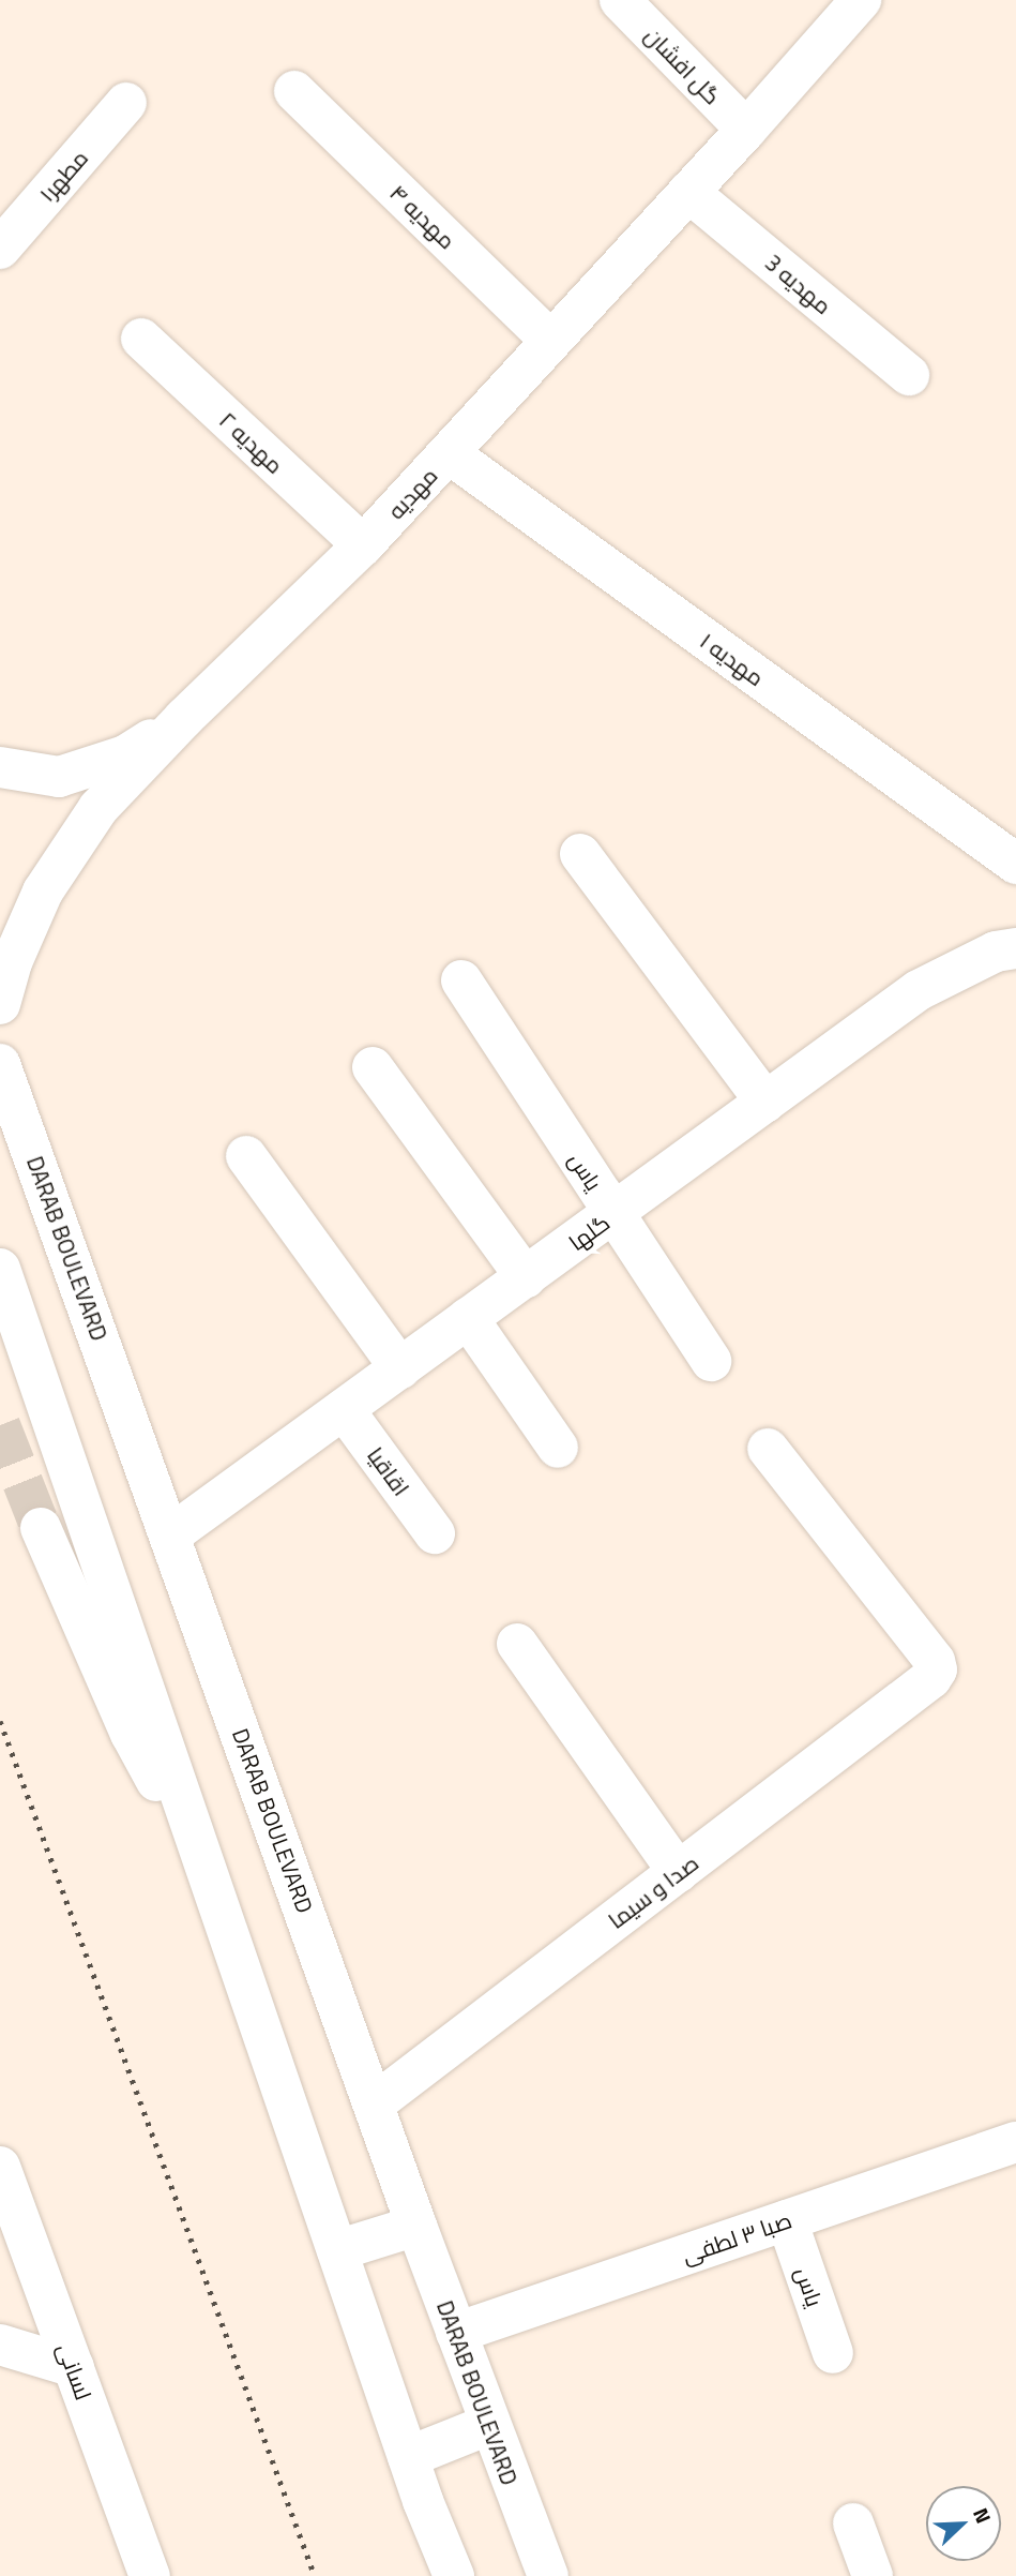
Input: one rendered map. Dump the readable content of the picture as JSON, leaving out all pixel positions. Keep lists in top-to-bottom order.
{
  "streets": {
    "street": [
      "گل افشان",
      "مطهر۱",
      "مهدیه ۴",
      "مهدیه 3",
      "مهدیه ۲",
      "مهدیه",
      "مهدیه ۱",
      "یاس",
      "گلها",
      "DARAB BOULEVARD",
      "اقاقیا",
      "صدا و سیما",
      "صبا ۳ لطفی",
      "لسانی"
    ]
  },
  "crossings": [
    ["گل افشان", "مهدیه"],
    ["مهدیه ۴", "مهدیه"],
    ["مهدیه 3", "مهدیه"],
    ["مهدیه ۲", "مهدیه"],
    ["مهدیه", "مهدیه ۱"],
    ["یاس", "گلها"],
    ["یاس", "صبا ۳ لطفی"],
    ["گلها", "DARAB BOULEVARD"],
    ["گلها", "اقاقیا"],
    ["DARAB BOULEVARD", "صدا و سیما"],
    ["DARAB BOULEVARD", "صبا ۳ لطفی"]
  ],
  "north": "top right"
}
